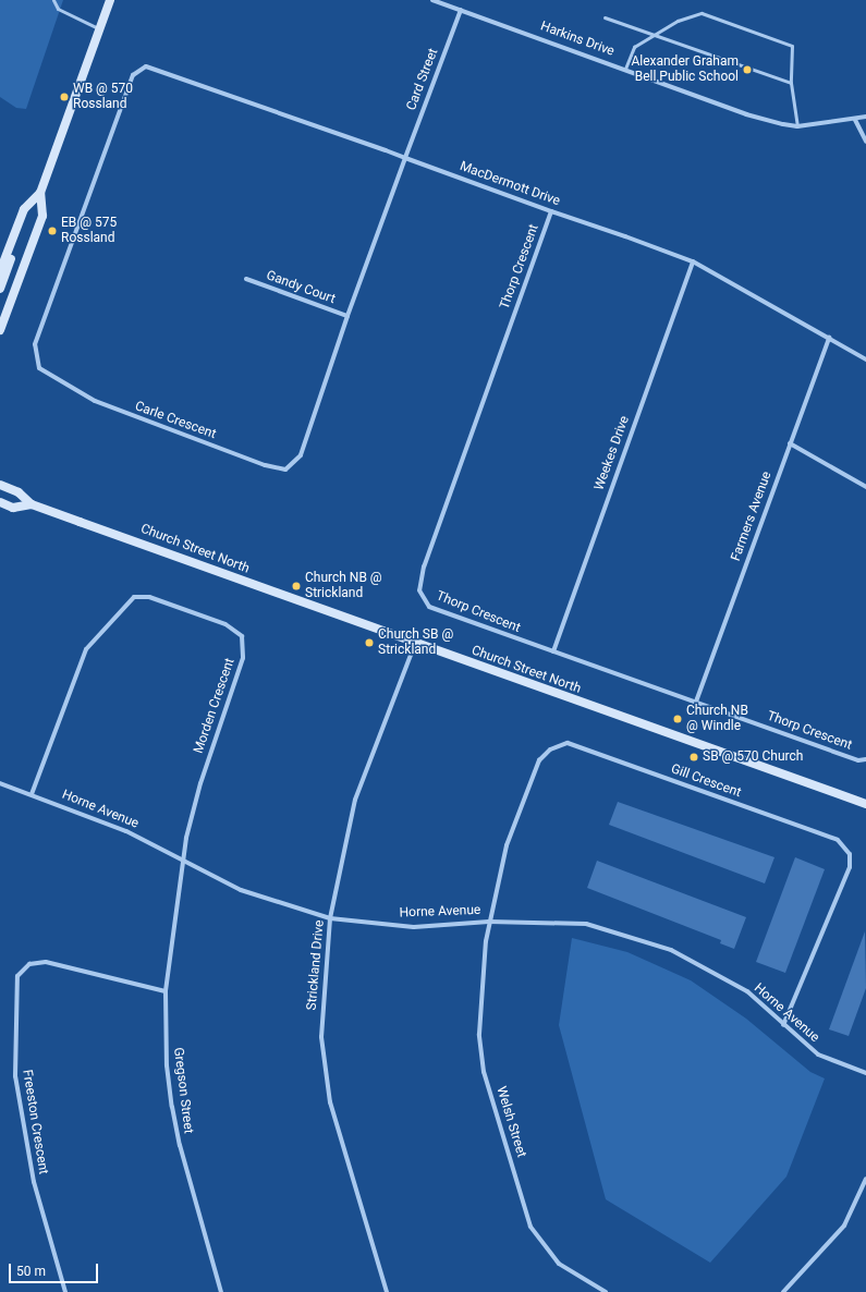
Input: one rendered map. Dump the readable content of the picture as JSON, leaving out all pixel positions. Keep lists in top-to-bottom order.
{
  "streets": {
    "street": [
      "Harkins Drive",
      "Card Street",
      "MacDermott Drive",
      "Thorp Crescent",
      "Gandy Court",
      "Carle Crescent",
      "Weekes Drive",
      "Farmers Avenue",
      "Church Street North",
      "Morden Crescent",
      "Gill Crescent",
      "Horne Avenue",
      "Strickland Drive",
      "Gregson Street",
      "Freeston Crescent",
      "Welsh Street"
    ]
  },
  "crossings": [
    ["Harkins Drive", "Card Street"],
    ["Card Street", "MacDermott Drive"],
    ["Card Street", "Carle Crescent"],
    ["MacDermott Drive", "Thorp Crescent"],
    ["MacDermott Drive", "Carle Crescent"],
    ["MacDermott Drive", "Weekes Drive"],
    ["MacDermott Drive", "Farmers Avenue"],
    ["Thorp Crescent", "Weekes Drive"],
    ["Thorp Crescent", "Farmers Avenue"],
    ["Gandy Court", "Carle Crescent"],
    ["Church Street North", "Strickland Drive"],
    ["Morden Crescent", "Horne Avenue"],
    ["Morden Crescent", "Gregson Street"],
    ["Gill Crescent", "Horne Avenue"],
    ["Gill Crescent", "Welsh Street"],
    ["Horne Avenue", "Strickland Drive"],
    ["Horne Avenue", "Gregson Street"],
    ["Horne Avenue", "Welsh Street"],
    ["Gregson Street", "Freeston Crescent"]
  ],
  "places": [
    "Alexander Graham Bell Public School",
    "WB @ 570 Rossland",
    "EB @ 575 Rossland",
    "Church NB @ Strickland",
    "Church SB @ Strickland",
    "Church NB @ Windle",
    "SB @ 570 Church"
  ],
  "scale_bar": "50 m"
}
